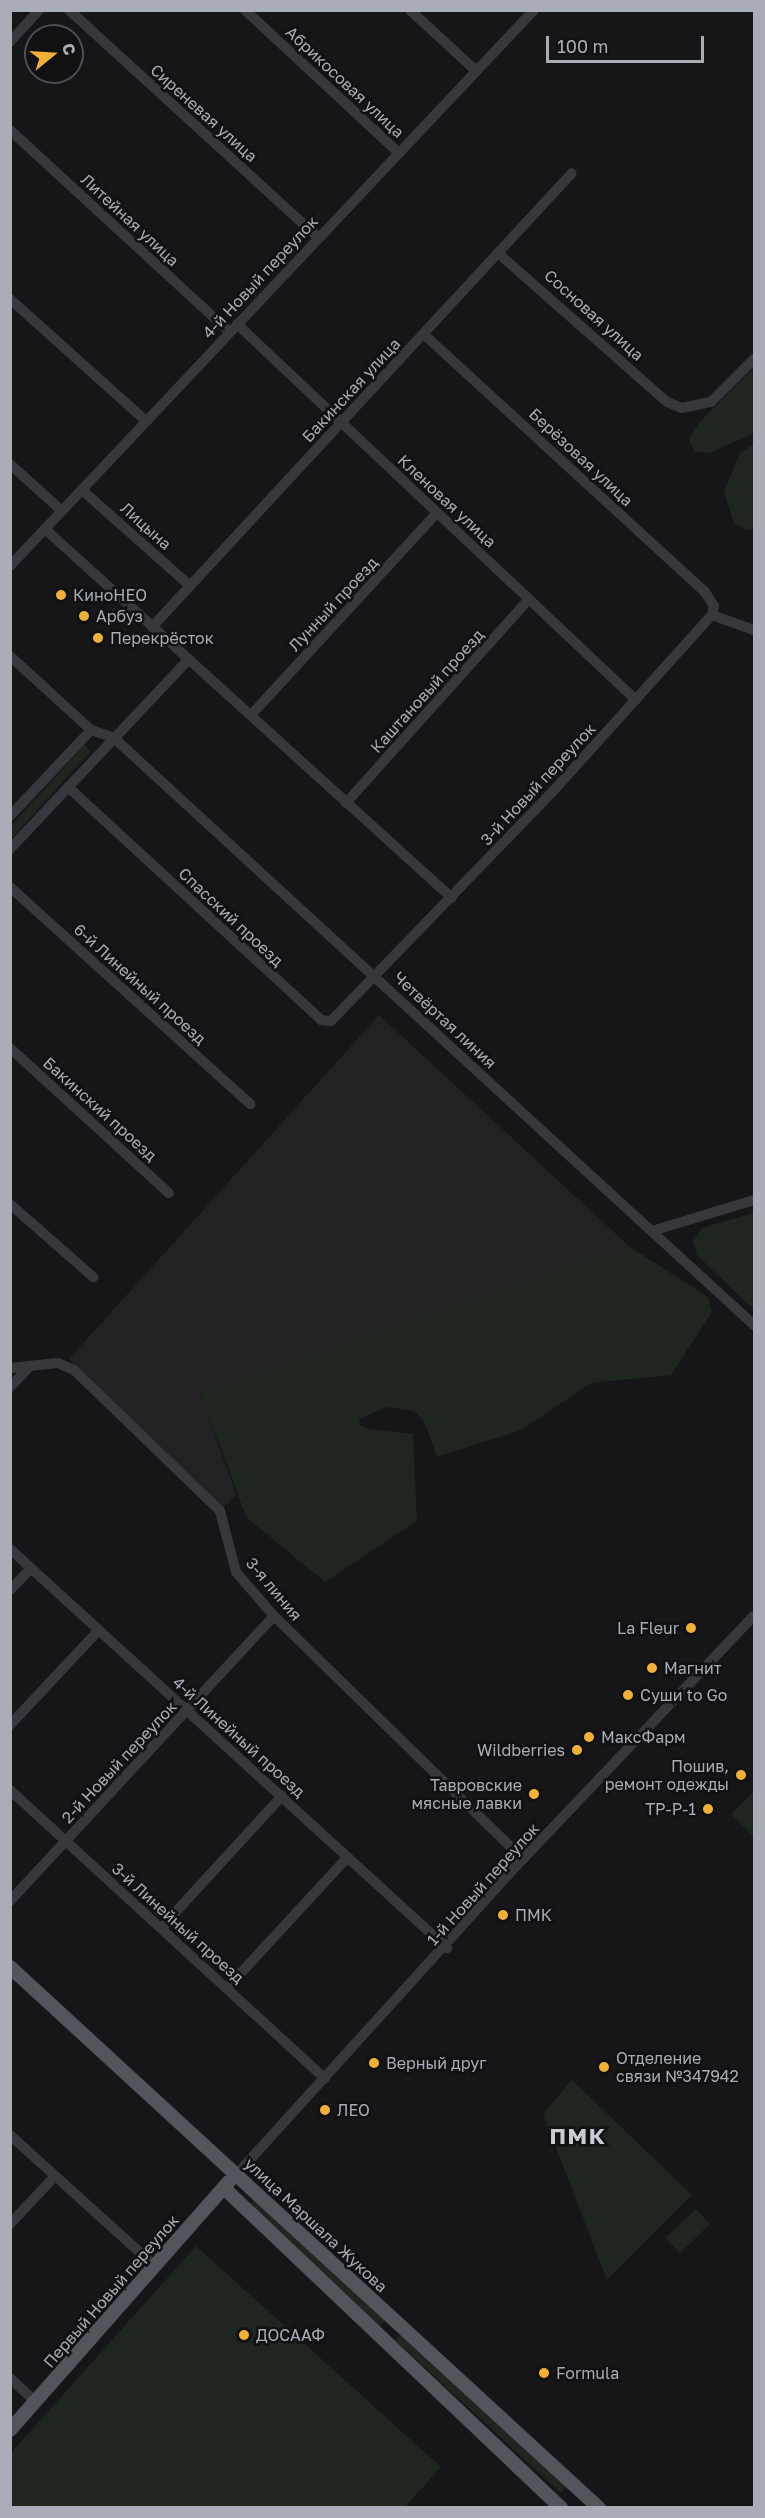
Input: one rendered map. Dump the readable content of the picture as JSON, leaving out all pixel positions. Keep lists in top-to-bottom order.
{
  "streets": {
    "main road": ["улица Маршала Жукова", "Первый Новый переулок"],
    "street": [
      "Абрикосовая улица",
      "Сиреневая улица",
      "Литейная улица",
      "4-й Новый переулок",
      "Сосновая улица",
      "Бакинская улица",
      "Берёзовая улица",
      "Кленовая улица",
      "Лицына",
      "Лунный проезд",
      "Каштановый проезд",
      "3-й Новый переулок",
      "Спасский проезд",
      "6-й Линейный проезд",
      "Четвёртая линия",
      "Бакинский проезд",
      "3-я линия",
      "4-й Линейный проезд",
      "2-й Новый переулок",
      "1-й Новый переулок",
      "3-й Линейный проезд"
    ]
  },
  "crossings": [
    ["Абрикосовая улица", "4-й Новый переулок"],
    ["Сиреневая улица", "4-й Новый переулок"],
    ["Литейная улица", "4-й Новый переулок"],
    ["Литейная улица", "Кленовая улица"],
    ["4-й Новый переулок", "Кленовая улица"],
    ["4-й Новый переулок", "Лицына"],
    ["Сосновая улица", "Бакинская улица"],
    ["Бакинская улица", "Берёзовая улица"],
    ["Бакинская улица", "Кленовая улица"],
    ["Бакинская улица", "Лицына"],
    ["Берёзовая улица", "3-й Новый переулок"],
    ["Кленовая улица", "Лунный проезд"],
    ["Кленовая улица", "Каштановый проезд"],
    ["Кленовая улица", "3-й Новый переулок"],
    ["3-й Новый переулок", "Спасский проезд"],
    ["3-й Новый переулок", "Четвёртая линия"],
    ["Спасский проезд", "Четвёртая линия"],
    ["3-я линия", "2-й Новый переулок"],
    ["3-я линия", "1-й Новый переулок"],
    ["4-й Линейный проезд", "2-й Новый переулок"],
    ["4-й Линейный проезд", "1-й Новый переулок"],
    ["2-й Новый переулок", "3-й Линейный проезд"],
    ["1-й Новый переулок", "3-й Линейный проезд"],
    ["1-й Новый переулок", "улица Маршала Жукова"],
    ["1-й Новый переулок", "Первый Новый переулок"],
    ["улица Маршала Жукова", "Первый Новый переулок"]
  ],
  "districts": ["ПМК"],
  "places": [
    "КиноНЕО",
    "Арбуз",
    "Перекрёсток",
    "La Fleur",
    "Магнит",
    "Суши to Go",
    "МаксФарм",
    "Wildberries",
    "Пошив, ремонт одежды",
    "Тавровские мясные лавки",
    "ТР-Р-1",
    "ПМК",
    "Верный друг",
    "Отделение связи №347942",
    "ЛЕО",
    "ДОСААФ",
    "Formula"
  ],
  "scale_bar": "100 m",
  "north": "right"
}
